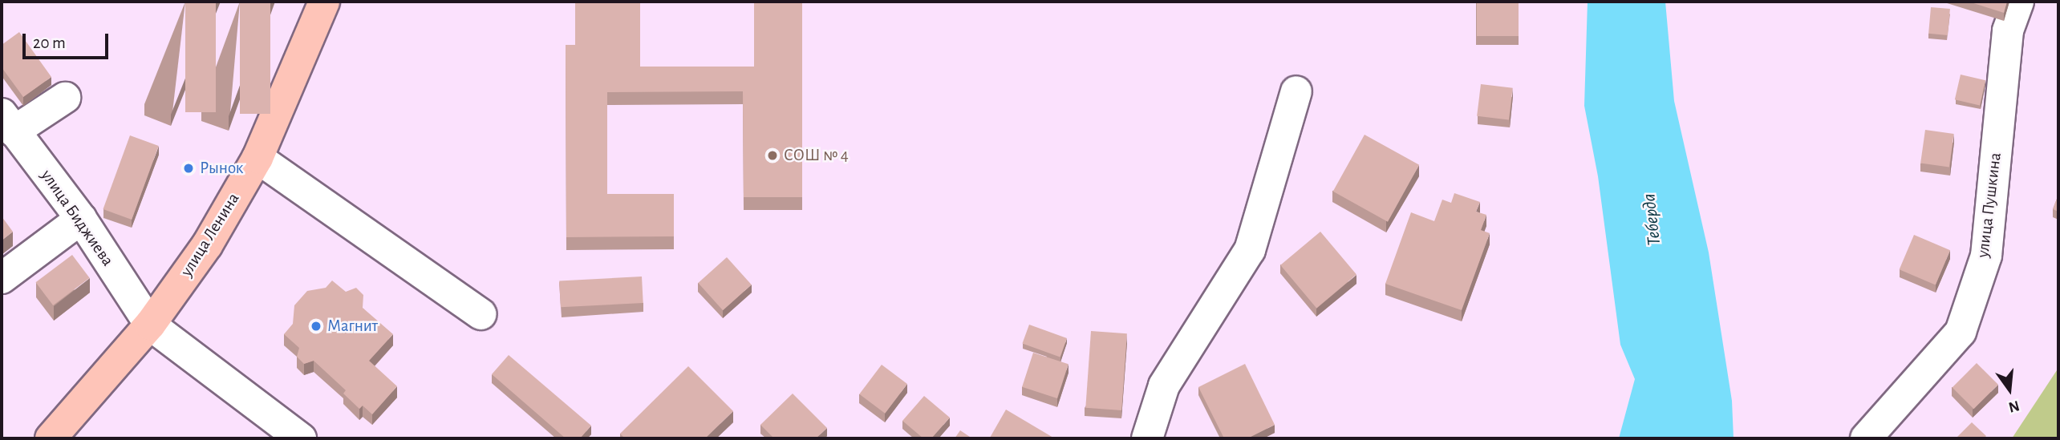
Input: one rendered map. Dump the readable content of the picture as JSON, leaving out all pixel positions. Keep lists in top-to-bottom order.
{
  "streets": {
    "main road": ["улица Ленина"],
    "street": ["улица Пушкина", "улица Биджиева"]
  },
  "crossings": [
    ["улица Биджиева", "улица Ленина"]
  ],
  "water": ["Теберда"],
  "places": ["СОШ № 4", "Рынок", "Магнит"],
  "scale_bar": "20 m",
  "north": "bottom"
}
